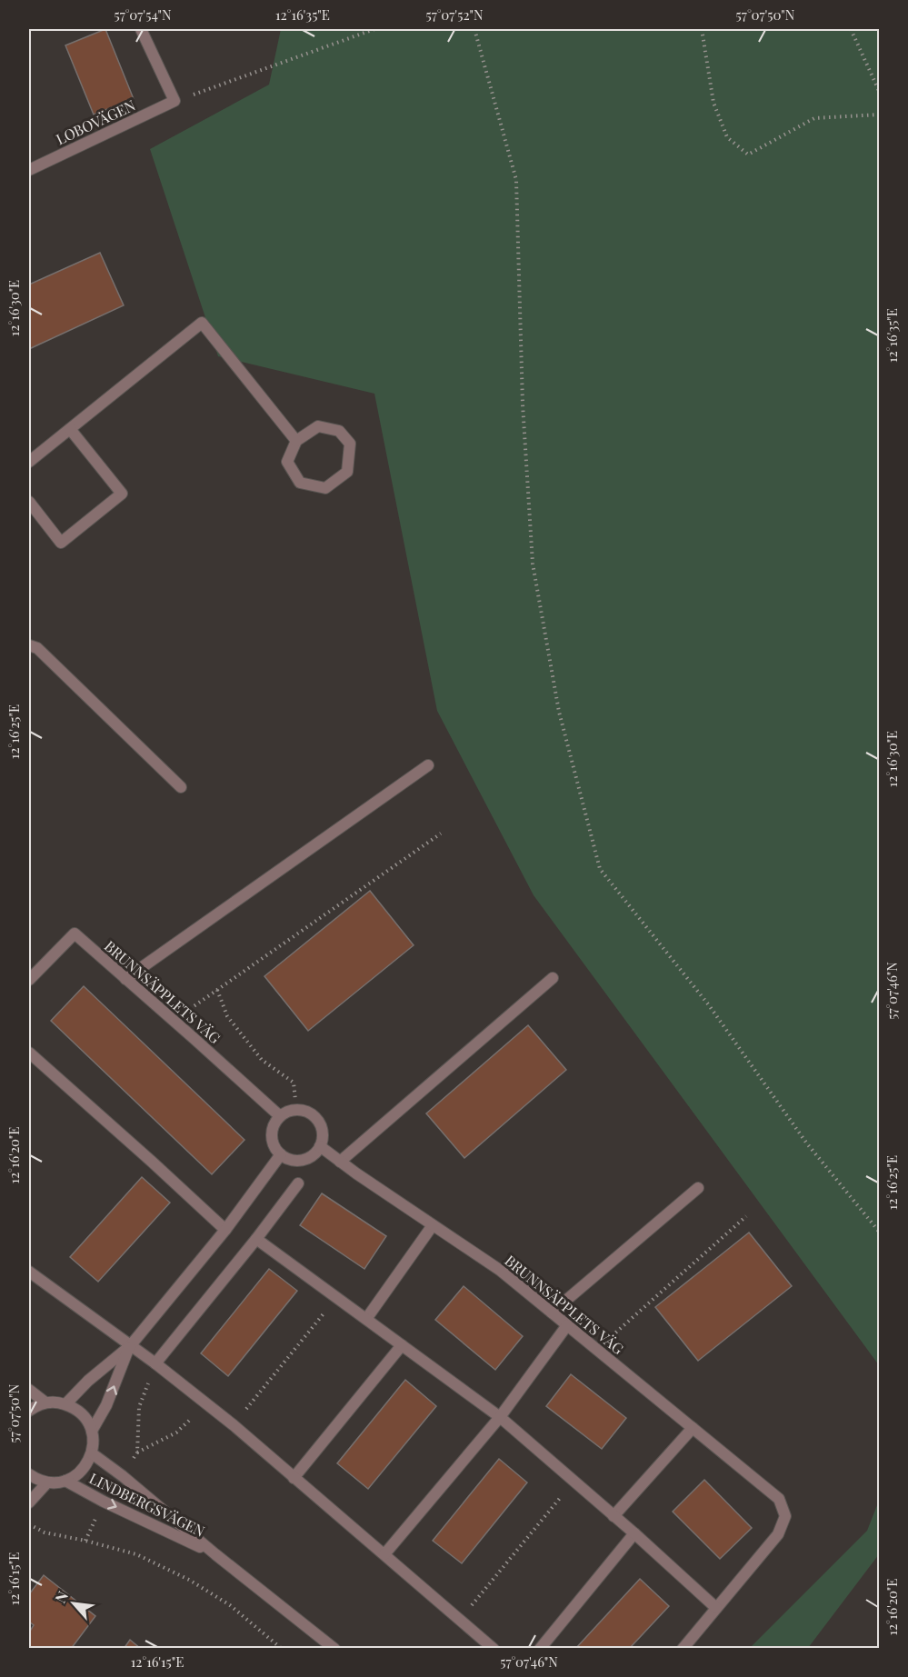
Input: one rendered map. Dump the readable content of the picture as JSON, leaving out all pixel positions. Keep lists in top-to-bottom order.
{
  "streets": {
    "street": ["LOBOVÄGEN", "BRUNNSÄPPLETS VÄG", "LINDBERGSVÄGEN"]
  },
  "north": "top left",
  "coordinates": [
    "57°07'54\"N",
    "12°16'35\"E",
    "57°07'52\"N",
    "57°07'50\"N",
    "12°16'30\"E",
    "12°16'25\"E",
    "57°07'46\"N",
    "12°16'20\"E",
    "12°16'15\"E"
  ]
}
